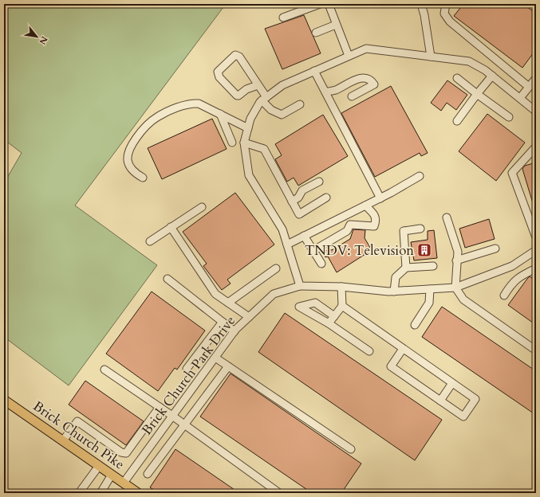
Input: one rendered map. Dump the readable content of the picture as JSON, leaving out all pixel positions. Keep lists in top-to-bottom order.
{
  "streets": {
    "main road": ["Brick Church Pike"],
    "street": ["Brick Church Park Drive"]
  },
  "crossings": [
    ["Brick Church Park Drive", "Brick Church Pike"]
  ],
  "places": {
    "building": ["TNDV: Television"]
  },
  "north": "bottom right"
}
